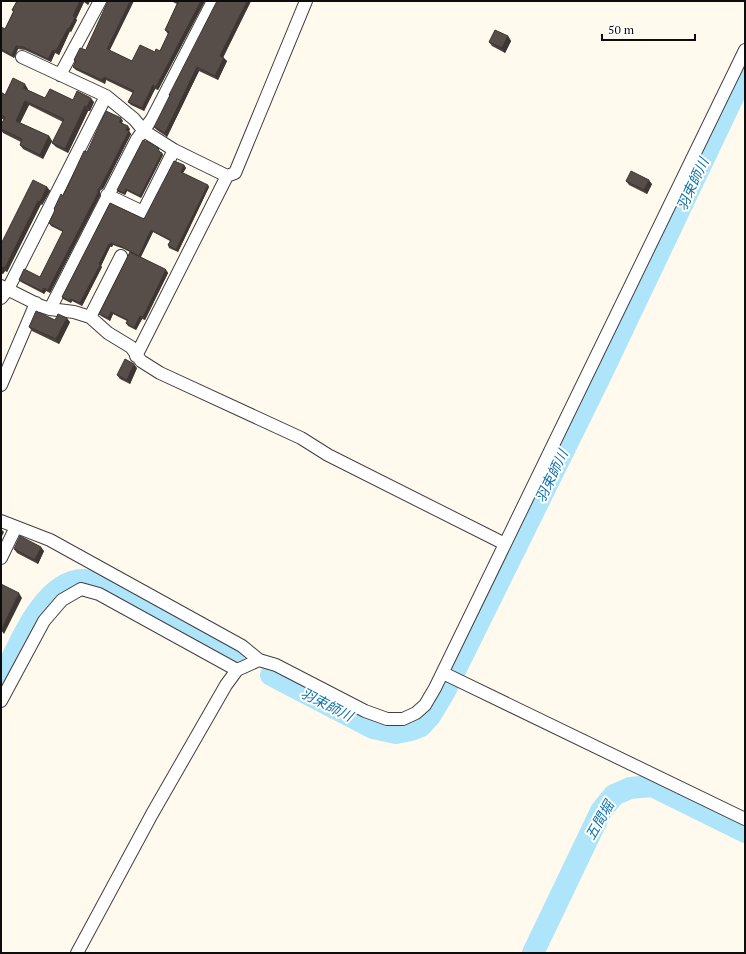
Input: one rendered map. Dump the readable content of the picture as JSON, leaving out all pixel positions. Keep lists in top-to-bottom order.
{
  "water": ["羽束師川", "五間堀"],
  "scale_bar": "50 m"
}
